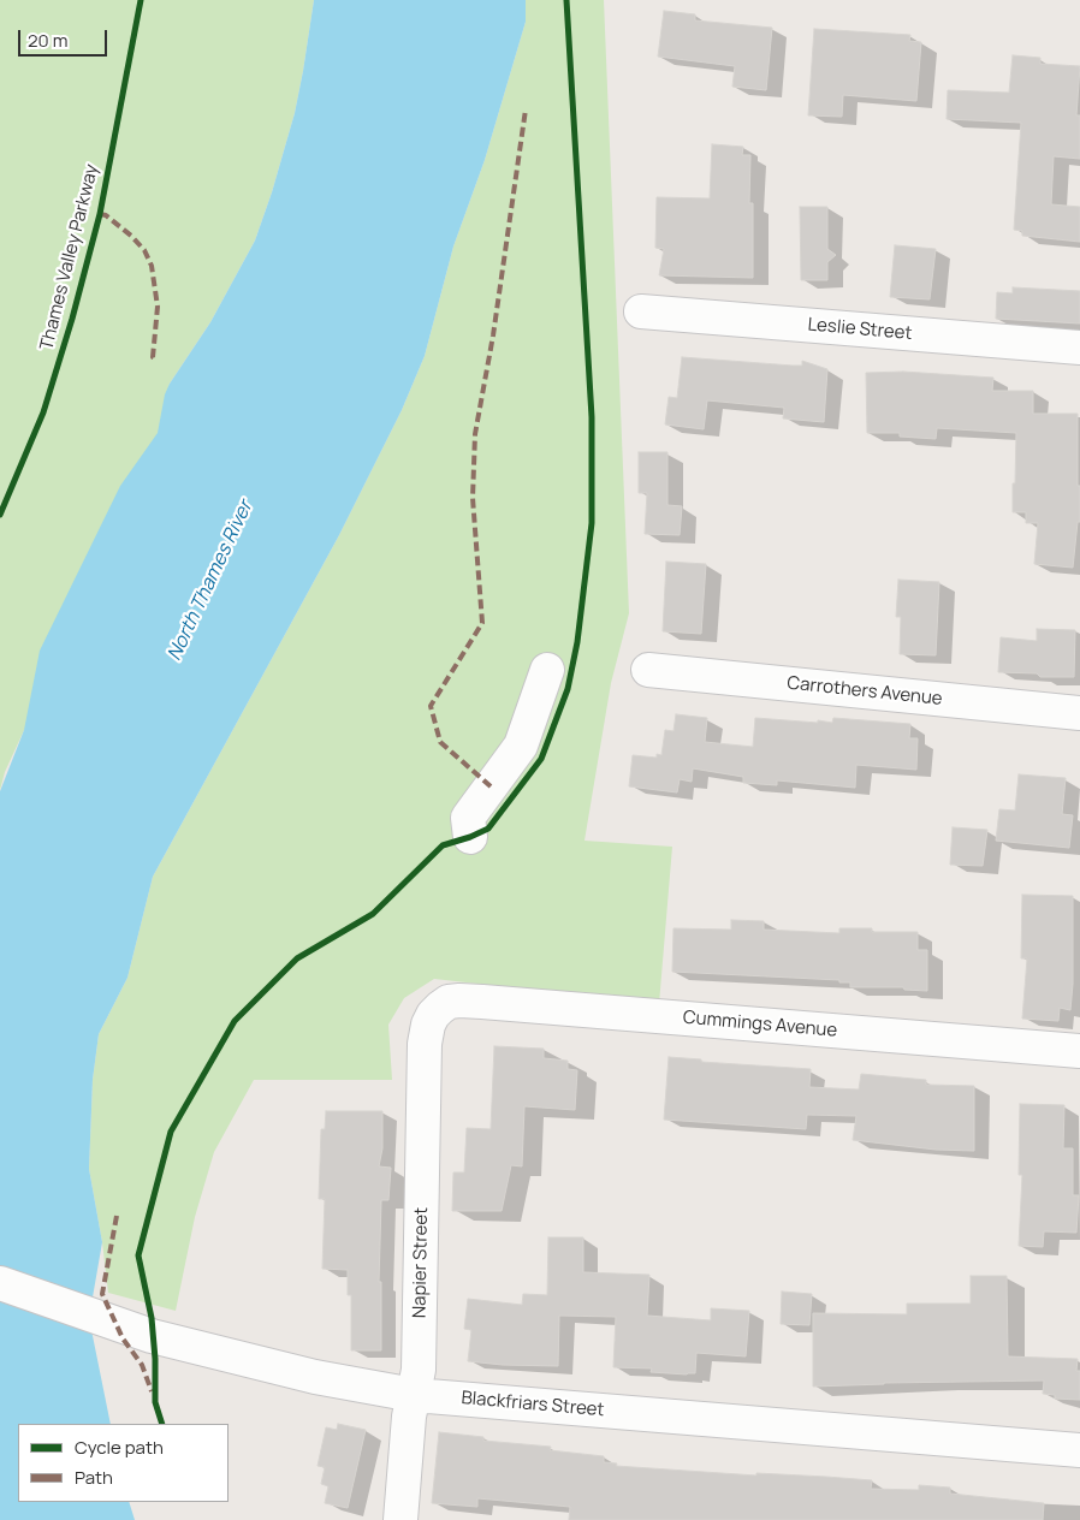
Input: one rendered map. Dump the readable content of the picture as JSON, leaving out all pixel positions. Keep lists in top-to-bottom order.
{
  "streets": {
    "street": [
      "Leslie Street",
      "Carrothers Avenue",
      "Cummings Avenue",
      "Napier Street",
      "Blackfriars Street"
    ],
    "cycle path": ["Thames Valley Parkway"]
  },
  "crossings": [
    ["Cummings Avenue", "Napier Street"],
    ["Napier Street", "Blackfriars Street"]
  ],
  "water": ["North Thames River"],
  "legend": ["Cycle path", "Path"],
  "scale_bar": "20 m"
}
